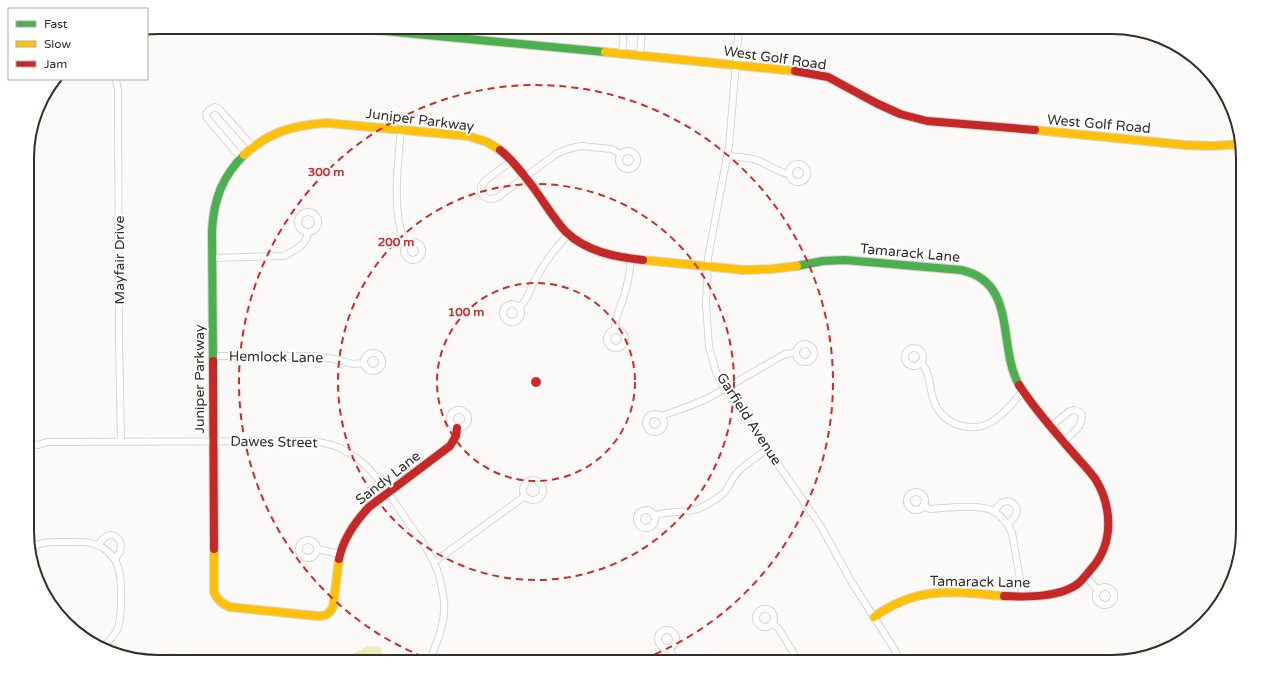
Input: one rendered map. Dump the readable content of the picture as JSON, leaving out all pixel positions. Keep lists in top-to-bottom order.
{
  "streets": {
    "street": [
      "West Golf Road",
      "Juniper Parkway",
      "Tamarack Lane",
      "Mayfair Drive",
      "Hemlock Lane",
      "Garfield Avenue",
      "Dawes Street",
      "Sandy Lane"
    ]
  },
  "crossings": [
    ["West Golf Road", "Garfield Avenue"],
    ["Juniper Parkway", "Tamarack Lane"],
    ["Juniper Parkway", "Hemlock Lane"],
    ["Juniper Parkway", "Garfield Avenue"],
    ["Juniper Parkway", "Dawes Street"],
    ["Juniper Parkway", "Sandy Lane"],
    ["Tamarack Lane", "Garfield Avenue"],
    ["Mayfair Drive", "Dawes Street"],
    ["Dawes Street", "Sandy Lane"]
  ],
  "legend": ["Fast", "Slow", "Jam"],
  "rings": ["300 m", "200 m", "100 m"]
}
